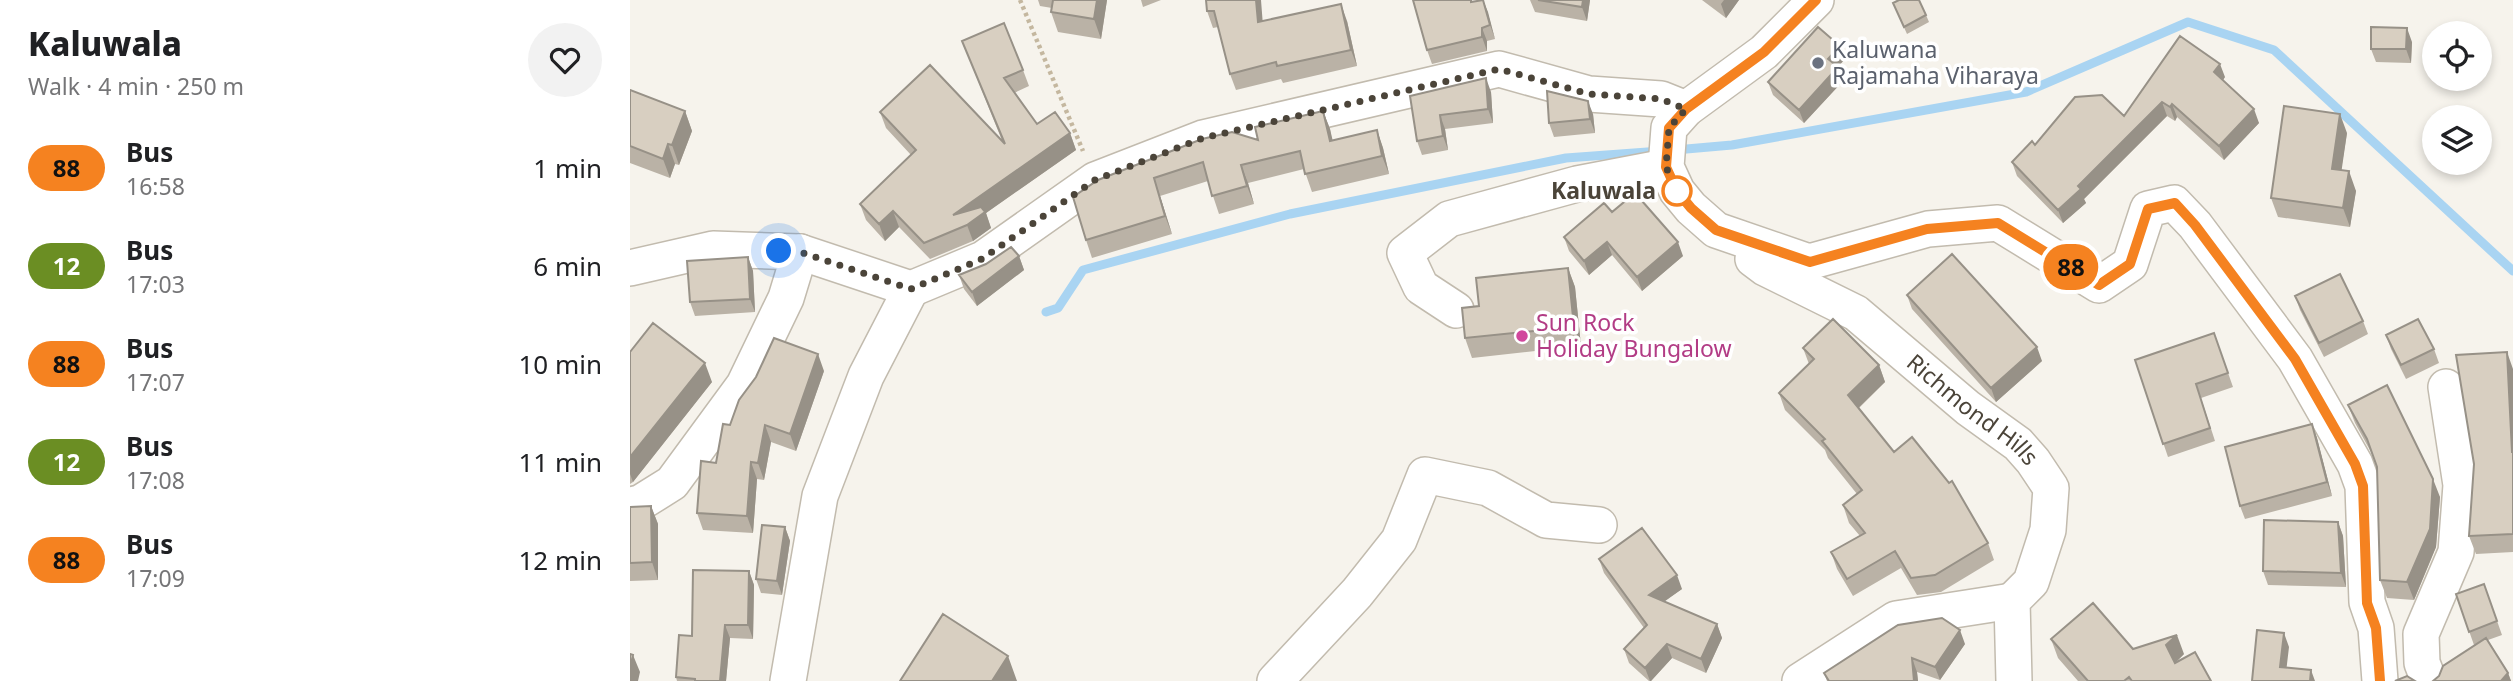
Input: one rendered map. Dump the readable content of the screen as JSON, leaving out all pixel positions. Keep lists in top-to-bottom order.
{
  "streets": {
    "street": ["Richmond Hills"]
  },
  "places": ["Kaluwana Rajamaha Viharaya", "Kaluwala", "Sun Rock Holiday Bungalow"],
  "lines": ["bus line 88"],
  "page": {
    "heading": ["Kaluwala", "Walk · 4 min · 250 m"],
    "on_map": "88",
    "list": [
      {
        "mark": "88",
        "name": "Bus",
        "note": "16:58",
        "value": "1 min"
      },
      {
        "mark": "12",
        "name": "Bus",
        "note": "17:03",
        "value": "6 min"
      },
      {
        "mark": "88",
        "name": "Bus",
        "note": "17:07",
        "value": "10 min"
      },
      {
        "mark": "12",
        "name": "Bus",
        "note": "17:08",
        "value": "11 min"
      },
      {
        "mark": "88",
        "name": "Bus",
        "note": "17:09",
        "value": "12 min"
      }
    ]
  }
}
